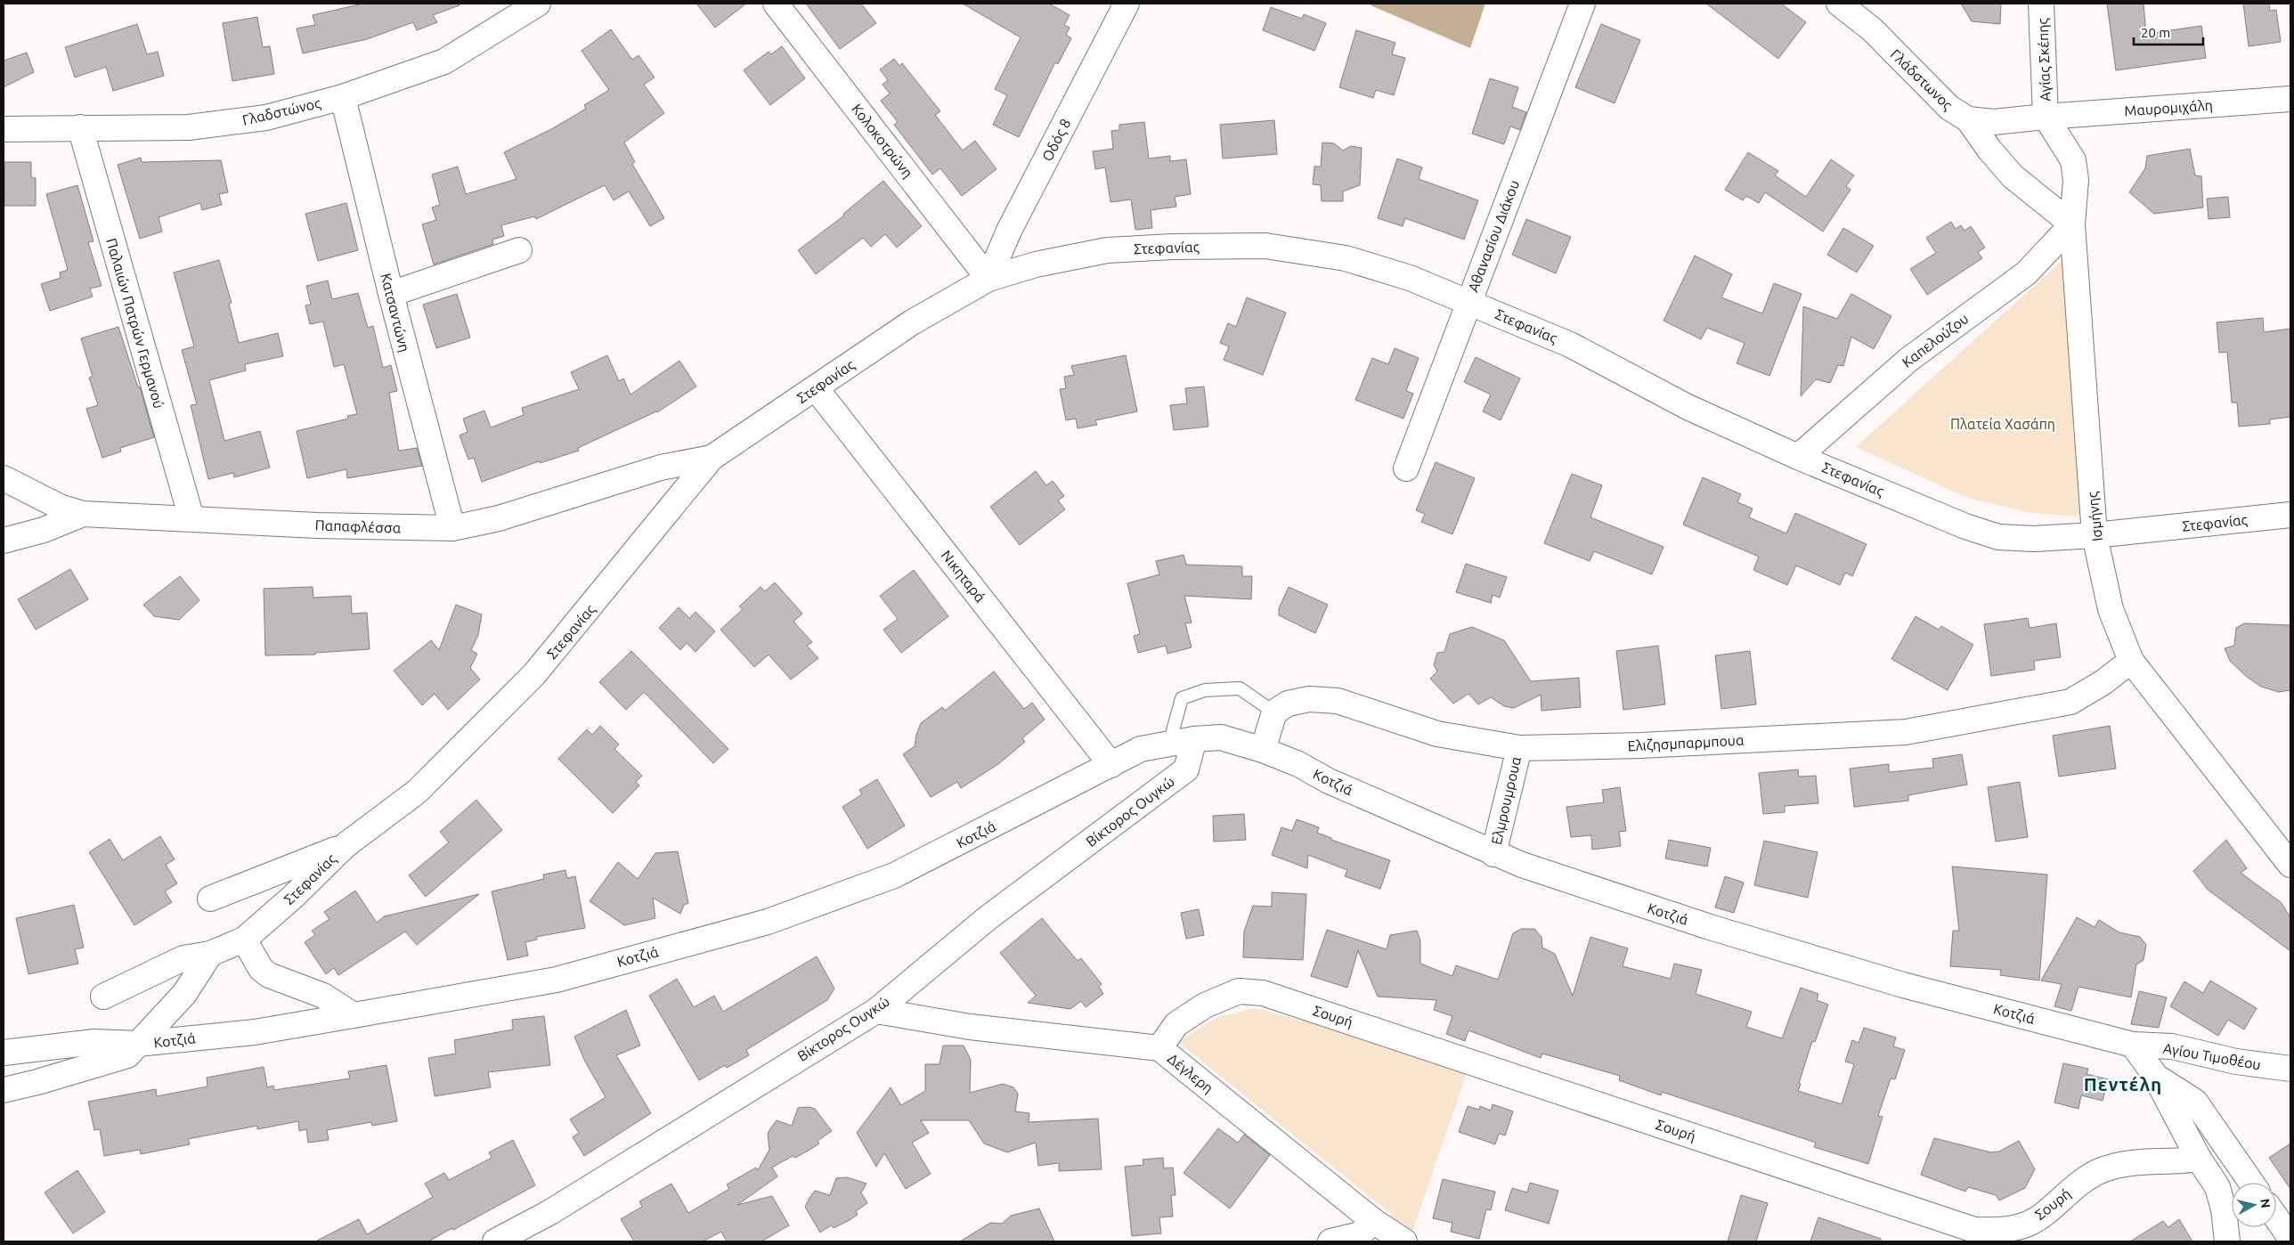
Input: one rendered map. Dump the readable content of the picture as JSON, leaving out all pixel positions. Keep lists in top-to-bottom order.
{
  "streets": {
    "street": [
      "Αγίας Σκέπης",
      "Γλάδστωνος",
      "Μαυρομιχάλη",
      "Γλαδστώνος",
      "Οδός 8",
      "Κολοκοτρώνη",
      "Αθανασίου Διάκου",
      "Στεφανίας",
      "Κατσαντώνη",
      "Παλαιών Πατρών Γερμανού",
      "Καπελούζου",
      "Ισμήνης",
      "Παπαφλέσσα",
      "Νικηταρά",
      "Ελιζησμπαρμπουα",
      "Κοτζιά",
      "Ελμρουμρουα",
      "Βίκτορος Ουγκώ",
      "Σουρή",
      "Αγίου Τιμοθέου",
      "Δέγλερη"
    ]
  },
  "crossings": [
    ["Αγίας Σκέπης", "Γλάδστωνος"],
    ["Αγίας Σκέπης", "Μαυρομιχάλη"],
    ["Αγίας Σκέπης", "Ισμήνης"],
    ["Γλάδστωνος", "Μαυρομιχάλη"],
    ["Γλάδστωνος", "Ισμήνης"],
    ["Μαυρομιχάλη", "Ισμήνης"],
    ["Γλαδστώνος", "Κατσαντώνη"],
    ["Γλαδστώνος", "Παλαιών Πατρών Γερμανού"],
    ["Οδός 8", "Κολοκοτρώνη"],
    ["Οδός 8", "Στεφανίας"],
    ["Κολοκοτρώνη", "Στεφανίας"],
    ["Αθανασίου Διάκου", "Στεφανίας"],
    ["Στεφανίας", "Καπελούζου"],
    ["Στεφανίας", "Ισμήνης"],
    ["Στεφανίας", "Παπαφλέσσα"],
    ["Στεφανίας", "Νικηταρά"],
    ["Κατσαντώνη", "Παπαφλέσσα"],
    ["Παλαιών Πατρών Γερμανού", "Παπαφλέσσα"],
    ["Καπελούζου", "Ισμήνης"],
    ["Ισμήνης", "Ελιζησμπαρμπουα"],
    ["Νικηταρά", "Κοτζιά"],
    ["Ελιζησμπαρμπουα", "Ελμρουμρουα"],
    ["Κοτζιά", "Ελμρουμρουα"],
    ["Κοτζιά", "Βίκτορος Ουγκώ"],
    ["Κοτζιά", "Αγίου Τιμοθέου"],
    ["Βίκτορος Ουγκώ", "Δέγλερη"],
    ["Σουρή", "Δέγλερη"]
  ],
  "districts": ["Πεντέλη"],
  "parks": ["Πλατεία Χασάπη"],
  "scale_bar": "20 m",
  "north": "right"
}
